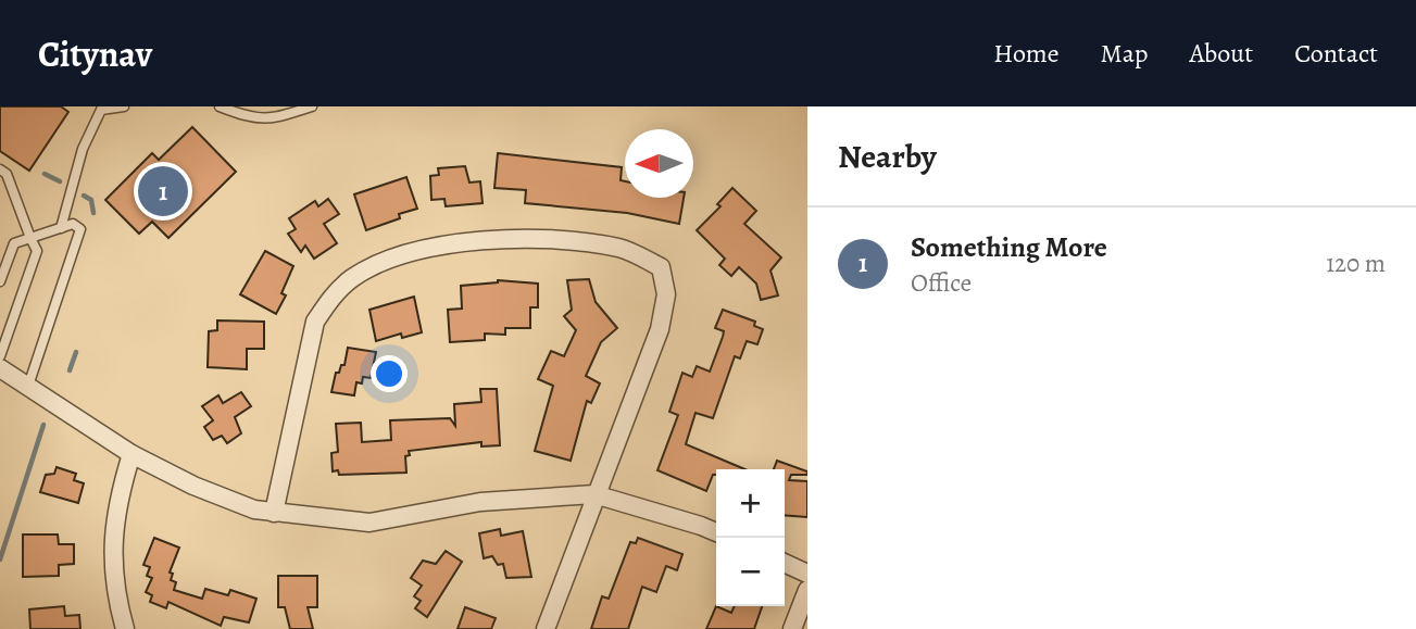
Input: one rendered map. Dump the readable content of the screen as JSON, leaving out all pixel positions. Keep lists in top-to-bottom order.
{
  "north": "left",
  "page": {
    "header": "Citynav",
    "nav": [
      "Home",
      "Map",
      "About",
      "Contact"
    ],
    "heading": "Nearby",
    "pins": "1",
    "list": [
      {
        "mark": "1",
        "name": "Something More",
        "note": "Office",
        "value": "120 m"
      }
    ],
    "map_buttons": ["+", "−"]
  }
}
